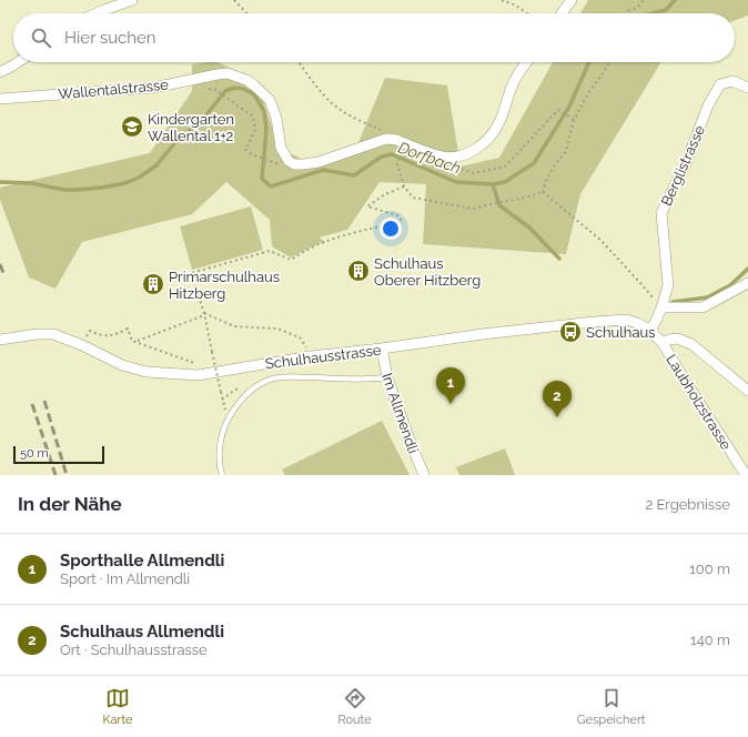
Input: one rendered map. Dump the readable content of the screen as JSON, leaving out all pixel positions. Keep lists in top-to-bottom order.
{
  "streets": {
    "street": [
      "Wallentalstrasse",
      "Berglistrasse",
      "Schulhausstrasse",
      "Laubholzstrasse",
      "Im Allmendli"
    ]
  },
  "crossings": [
    ["Berglistrasse", "Schulhausstrasse"],
    ["Berglistrasse", "Laubholzstrasse"],
    ["Schulhausstrasse", "Laubholzstrasse"],
    ["Schulhausstrasse", "Im Allmendli"]
  ],
  "water": ["Dorfbach"],
  "places": {
    "school or university": ["Kindergarten Wallental 1+2"],
    "building": ["Schulhaus Oberer Hitzberg", "Primarschulhaus Hitzberg"],
    "bus stop": ["Schulhaus"]
  },
  "scale_bar": "50 m",
  "page": {
    "search": "Hier suchen",
    "pins": ["1", "2"],
    "scale": "50 m",
    "heading": ["In der Nähe", "2 Ergebnisse"],
    "list": [
      {
        "mark": "1",
        "name": "Sporthalle Allmendli",
        "note": "Sport · Im Allmendli",
        "value": "100 m"
      },
      {
        "mark": "2",
        "name": "Schulhaus Allmendli",
        "note": "Ort · Schulhausstrasse",
        "value": "140 m"
      }
    ],
    "nav": ["Karte", "Route", "Gespeichert"]
  }
}
